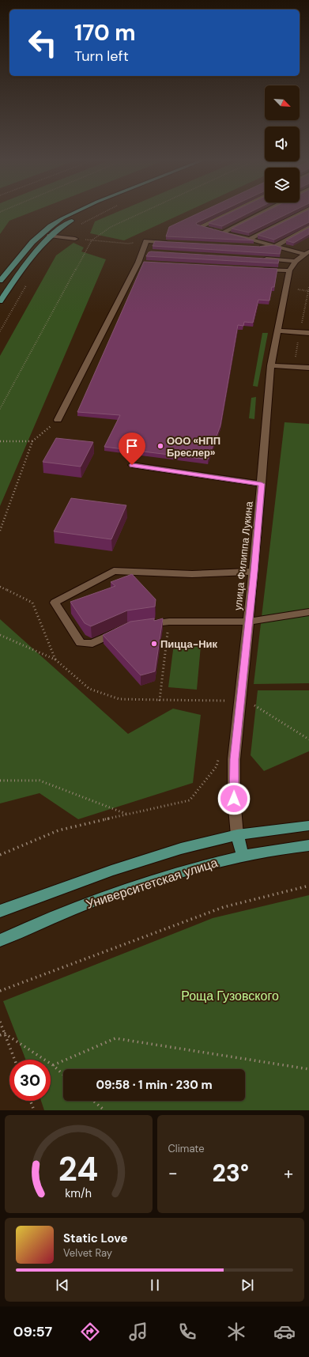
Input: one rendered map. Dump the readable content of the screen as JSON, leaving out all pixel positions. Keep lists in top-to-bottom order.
{
  "streets": {
    "main road": ["Университетская улица"],
    "street": ["улица Филиппа Лукина"]
  },
  "crossings": [
    ["улица Филиппа Лукина", "Университетская улица"]
  ],
  "parks": ["Роща Гузовского"],
  "places": ["ООО «НПП Бреслер»", "Пицца-Ник"],
  "north": "bottom right",
  "page": {
    "turn": ["170 m", "Turn left"],
    "limit": "30",
    "trip": "09:58 · 1 min · 230 m",
    "tile": "Climate",
    "heat": ["−", "23°", "+"],
    "song": ["Static Love", "Velvet Ray"],
    "tabs": "09:57",
    "gauge": ["24", "km/h"]
  }
}
